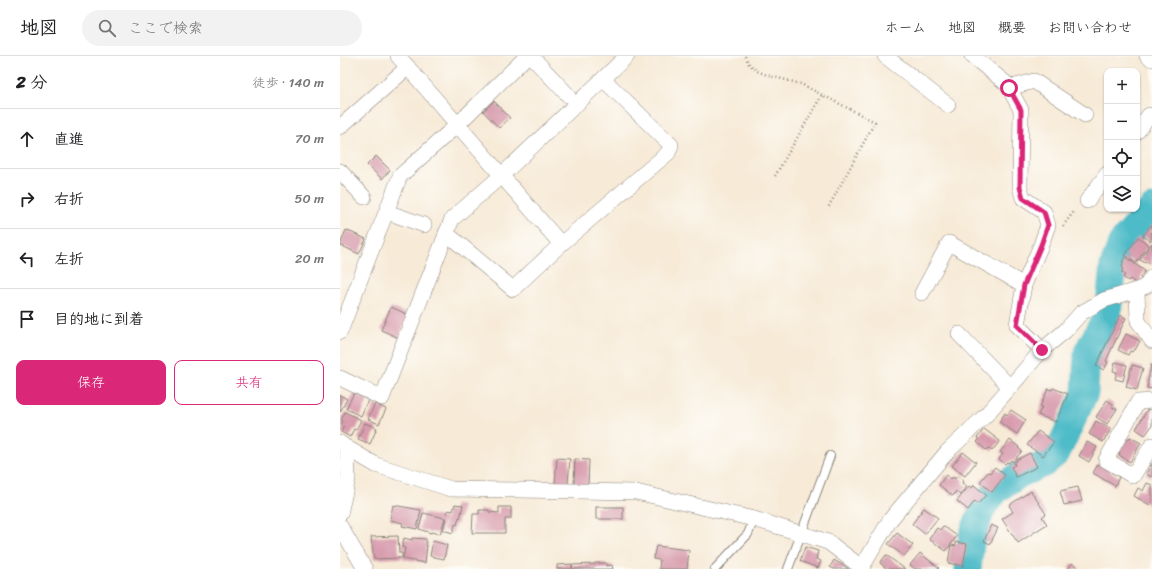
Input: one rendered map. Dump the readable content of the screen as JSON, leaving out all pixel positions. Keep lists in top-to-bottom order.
{
  "page": {
    "header": "地図",
    "search": "ここで検索",
    "nav": [
      "ホーム",
      "地図",
      "概要",
      "お問い合わせ"
    ],
    "heading": ["2 分", "徒歩 · 140 m"],
    "map_buttons": ["+", "−"],
    "list": [
      ["直進", "70 m"],
      ["右折", "50 m"],
      ["左折", "20 m"],
      "目的地に到着"
    ],
    "buttons": ["保存", "共有"]
  }
}
